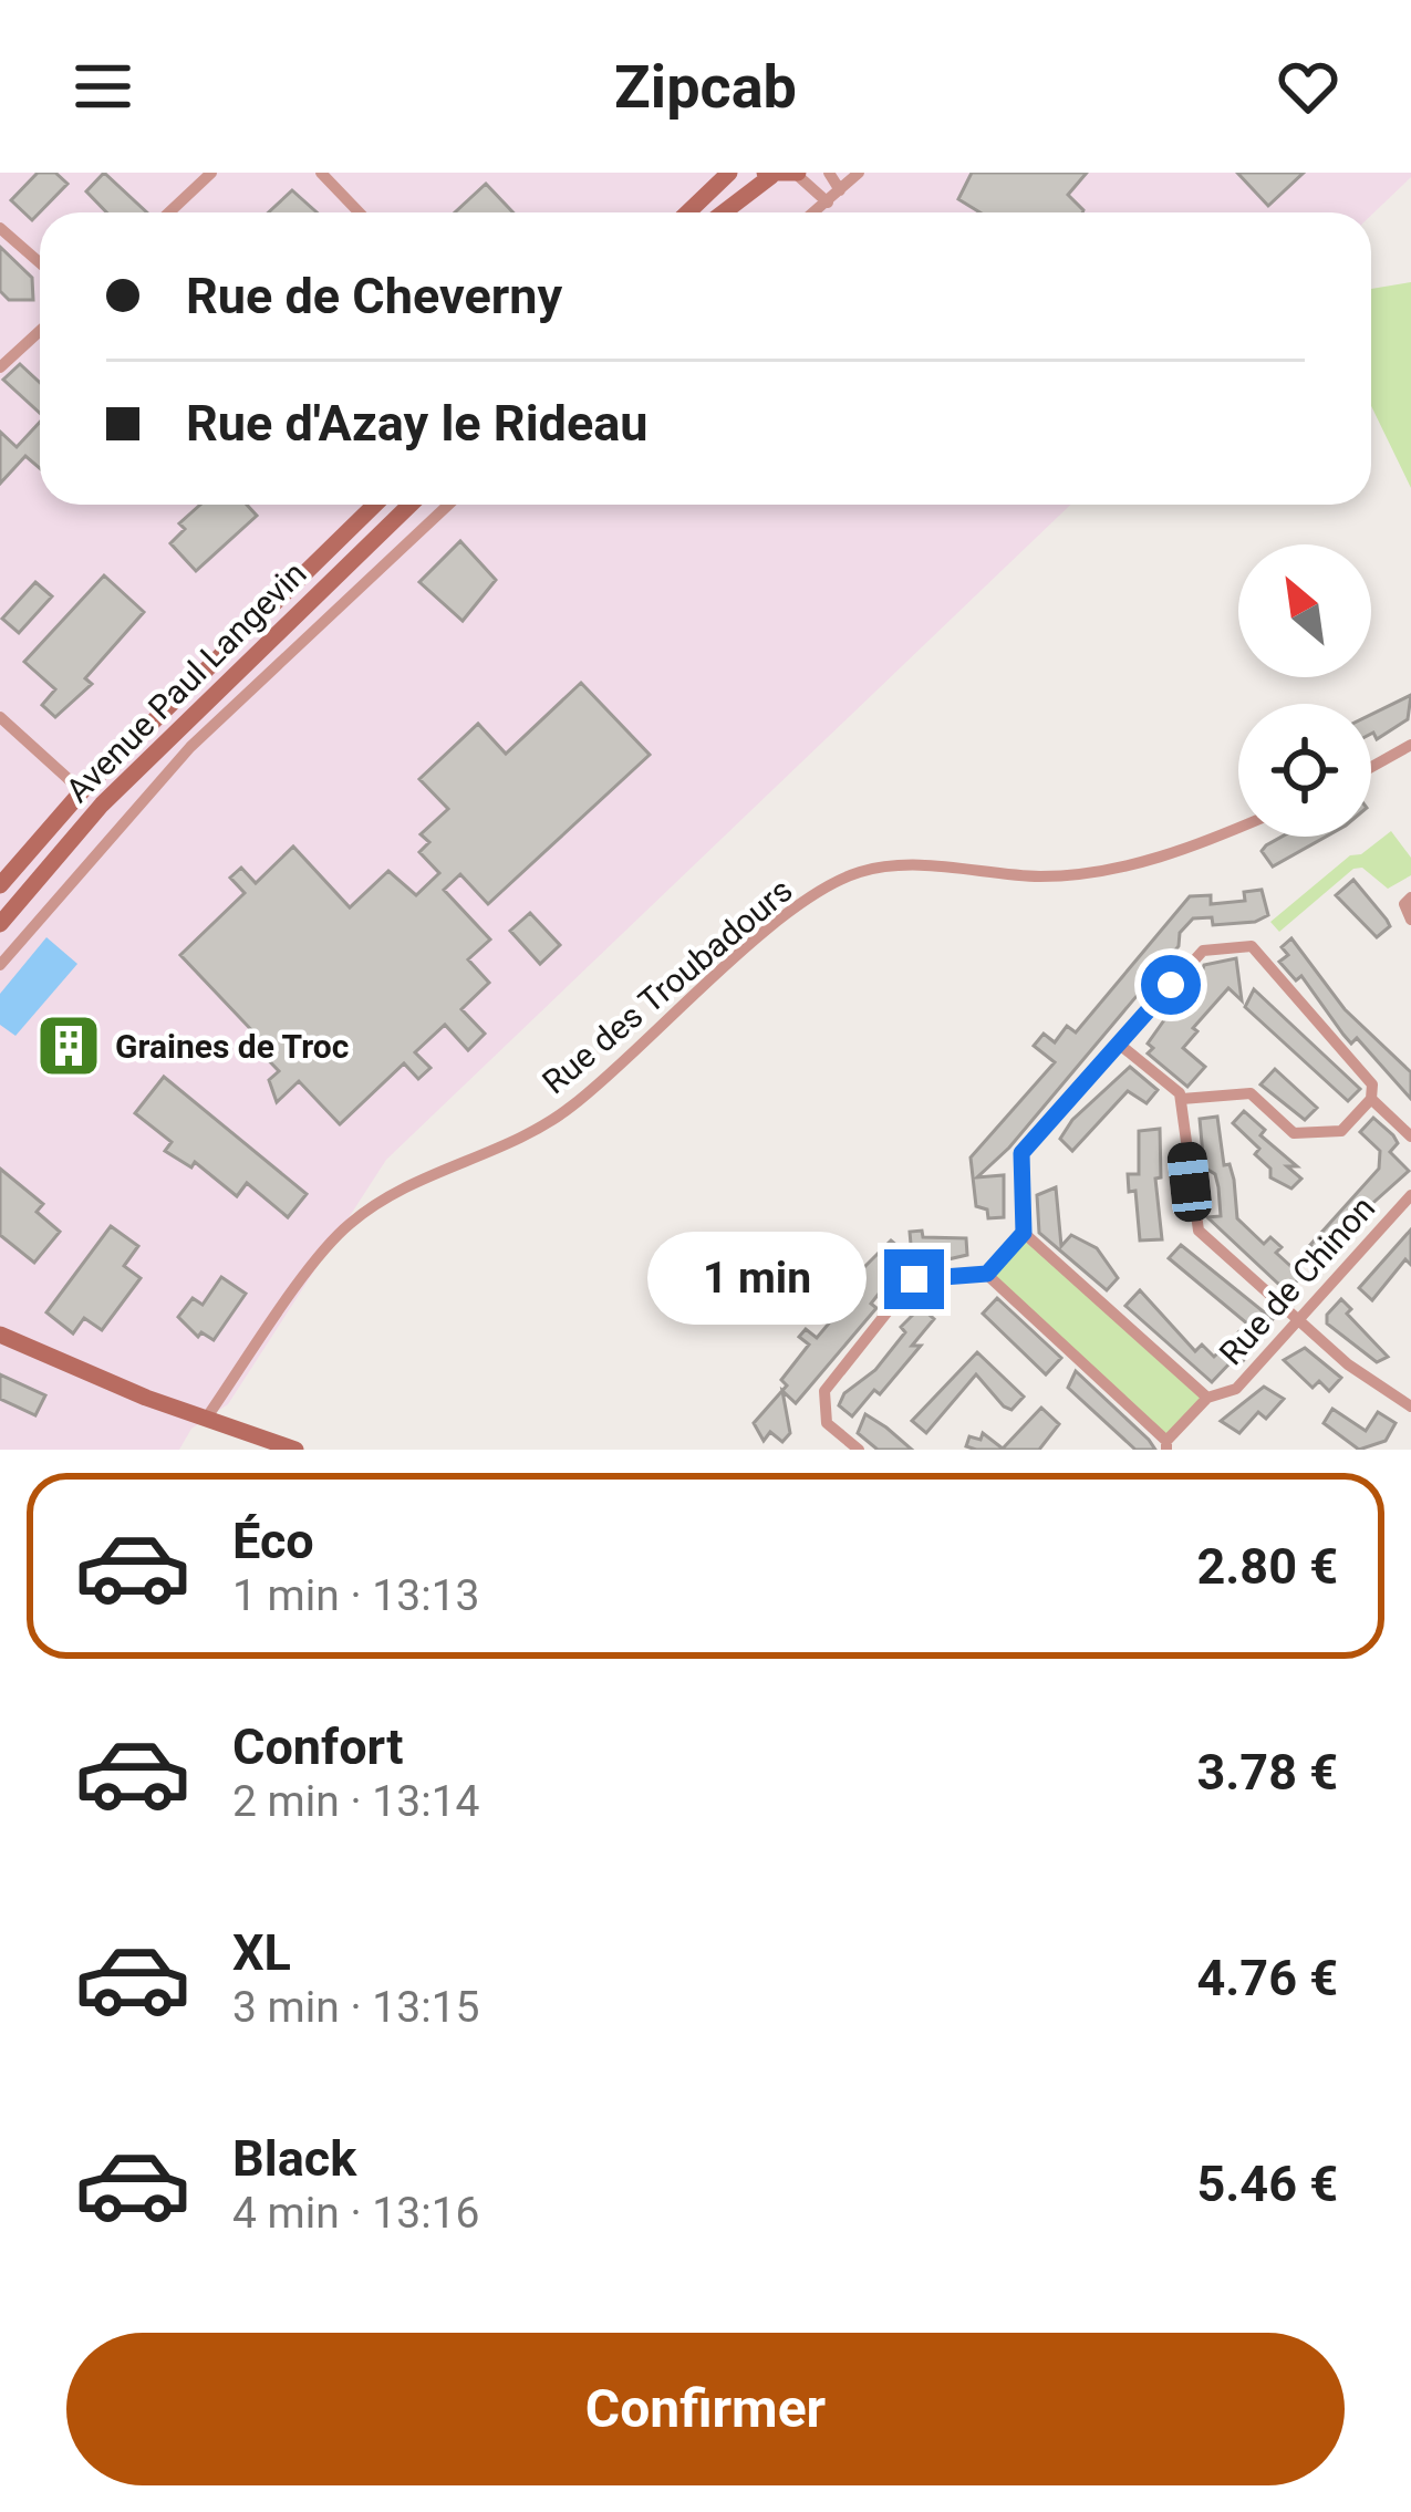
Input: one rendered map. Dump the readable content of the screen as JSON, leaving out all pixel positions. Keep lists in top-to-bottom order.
{
  "streets": {
    "main road": ["Avenue Paul Langevin"],
    "street": ["Rue des Troubadours", "Rue de Chinon"]
  },
  "places": {
    "building": ["Graines de Troc"]
  },
  "north": "top left",
  "page": {
    "header": "Zipcab",
    "banner": ["Rue de Cheverny", "Rue d'Azay le Rideau"],
    "bubble": "1 min",
    "list": [
      {
        "name": "Éco",
        "note": "1 min · 13:13",
        "value": "2.80 €"
      },
      {
        "name": "Confort",
        "note": "2 min · 13:14",
        "value": "3.78 €"
      },
      {
        "name": "XL",
        "note": "3 min · 13:15",
        "value": "4.76 €"
      },
      {
        "name": "Black",
        "note": "4 min · 13:16",
        "value": "5.46 €"
      }
    ],
    "buttons": "Confirmer"
  }
}
